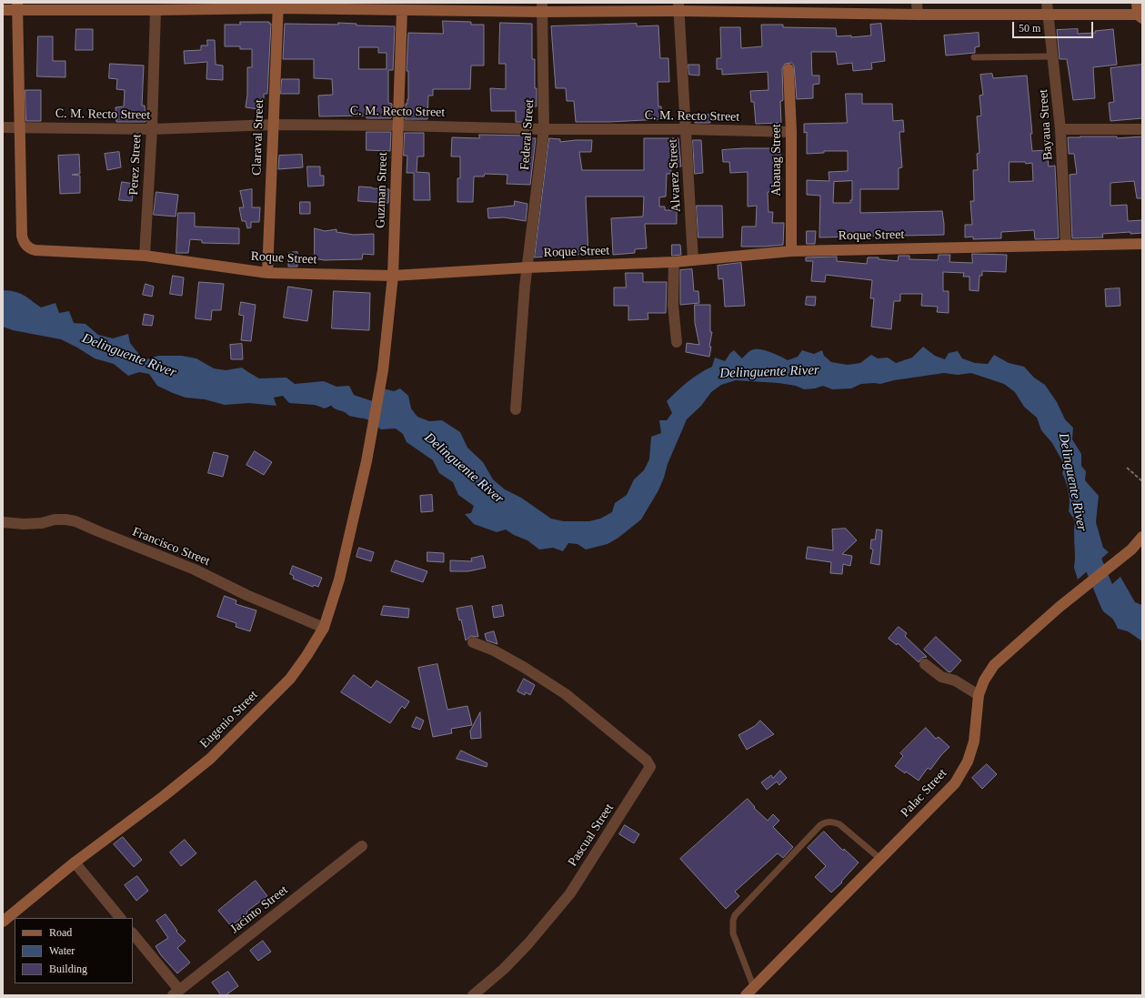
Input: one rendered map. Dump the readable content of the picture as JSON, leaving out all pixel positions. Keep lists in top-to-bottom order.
{
  "streets": {
    "street": [
      "C. M. Recto Street",
      "Bayaua Street",
      "Federal Street",
      "Claraval Street",
      "Abauag Street",
      "Perez Street",
      "Alvarez Street",
      "Guzman Street",
      "Roque Street",
      "Francisco Street",
      "Eugenio Street",
      "Palac Street",
      "Pascual Street",
      "Jacinto Street"
    ]
  },
  "crossings": [
    ["C. M. Recto Street", "Federal Street"],
    ["C. M. Recto Street", "Claraval Street"],
    ["C. M. Recto Street", "Abauag Street"],
    ["C. M. Recto Street", "Perez Street"],
    ["C. M. Recto Street", "Alvarez Street"],
    ["C. M. Recto Street", "Guzman Street"],
    ["C. M. Recto Street", "Roque Street"],
    ["Bayaua Street", "Roque Street"],
    ["Federal Street", "Roque Street"],
    ["Claraval Street", "Roque Street"],
    ["Abauag Street", "Roque Street"],
    ["Perez Street", "Roque Street"],
    ["Alvarez Street", "Roque Street"],
    ["Guzman Street", "Roque Street"],
    ["Guzman Street", "Eugenio Street"],
    ["Francisco Street", "Eugenio Street"]
  ],
  "water": ["Delinguente River"],
  "legend": ["Road", "Water", "Building"],
  "scale_bar": "50 m"
}
